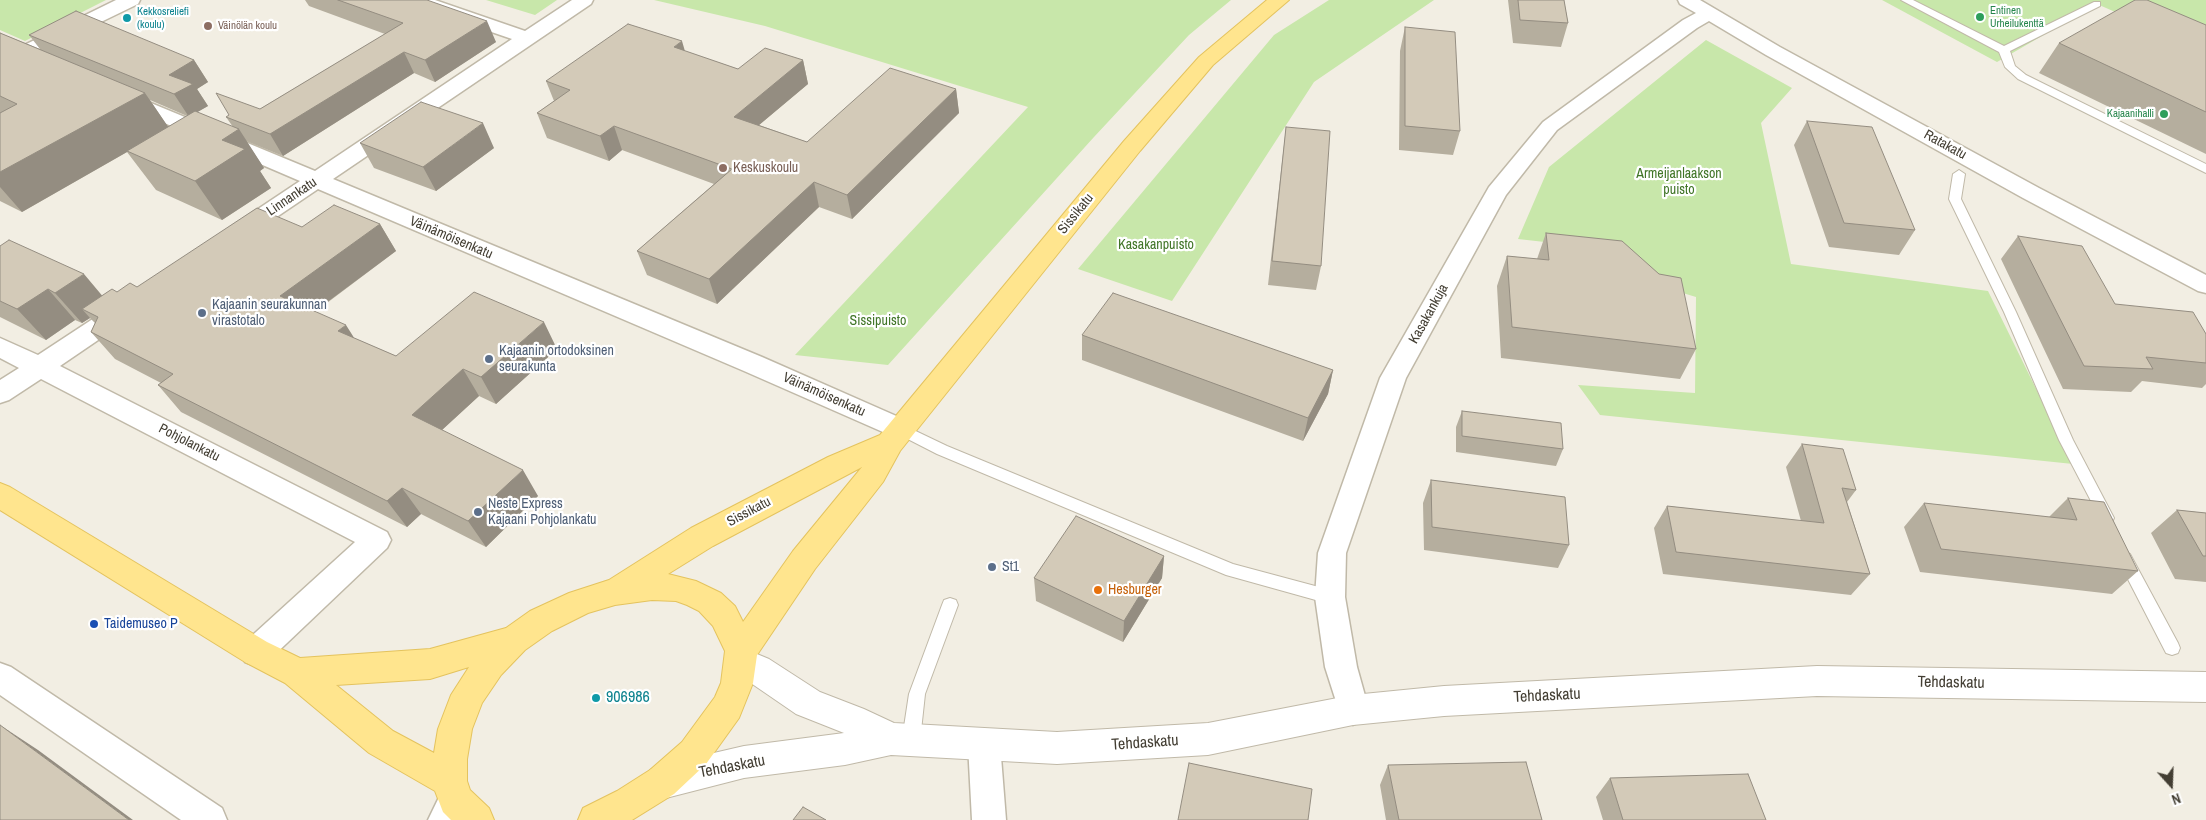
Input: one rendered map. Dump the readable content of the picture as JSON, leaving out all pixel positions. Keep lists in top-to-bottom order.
{
  "streets": {
    "main road": ["Sissikatu"],
    "street": [
      "Ratakatu",
      "Linnankatu",
      "Väinämöisenkatu",
      "Kasakankuja",
      "Pohjolankatu",
      "Tehdaskatu"
    ]
  },
  "crossings": [
    ["Ratakatu", "Kasakankuja"],
    ["Linnankatu", "Väinämöisenkatu"],
    ["Sissikatu", "Väinämöisenkatu"],
    ["Sissikatu", "Tehdaskatu"],
    ["Kasakankuja", "Tehdaskatu"]
  ],
  "parks": ["Armeijanlaakson puisto", "Kasakanpuisto", "Sissipuisto"],
  "places": [
    "Entinen Urheilukenttä",
    "Kekkosreliefi (koulu)",
    "Väinölän koulu",
    "Kajaanihalli",
    "Keskuskoulu",
    "Kajaanin seurakunnan virastotalo",
    "Kajaanin ortodoksinen seurakunta",
    "Neste Express Kajaani Pohjolankatu",
    "St1",
    "Hesburger",
    "Taidemuseo P",
    "906986"
  ],
  "north": "bottom"
}
